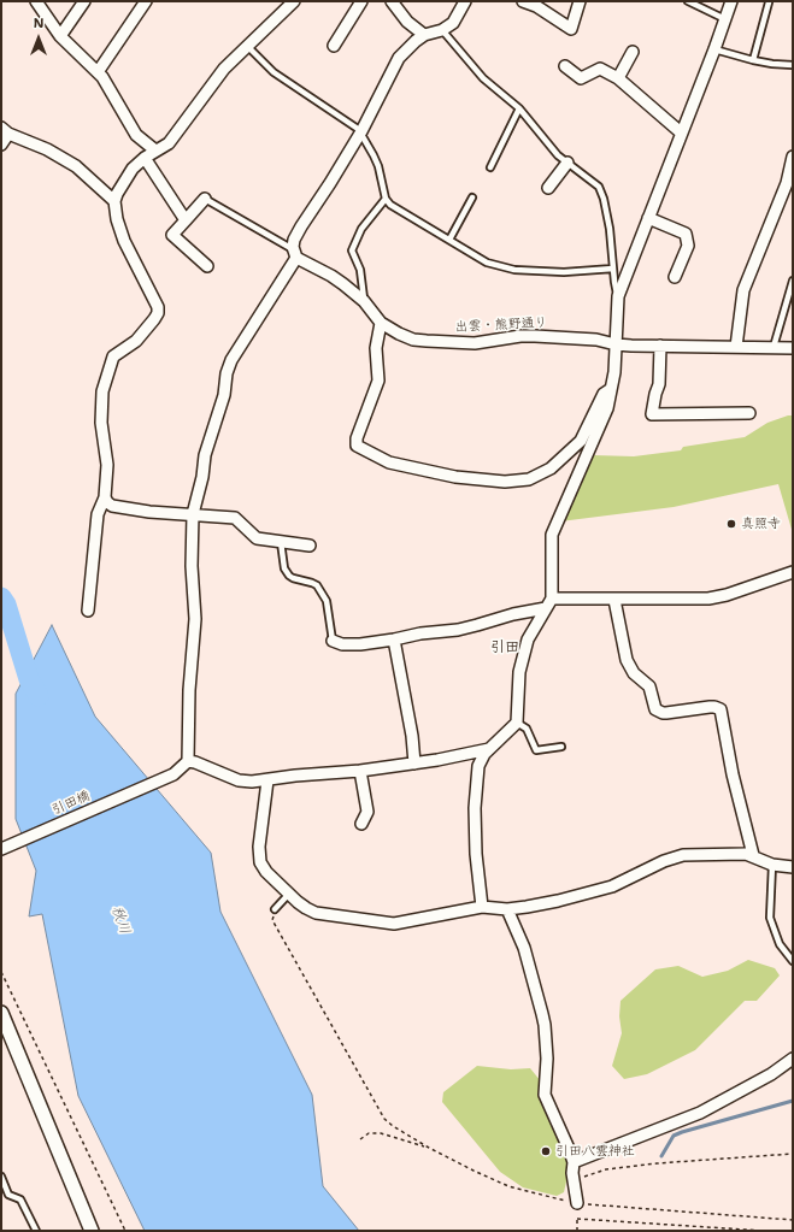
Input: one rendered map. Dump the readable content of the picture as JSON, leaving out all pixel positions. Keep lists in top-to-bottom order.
{
  "streets": {
    "street": ["出雲・熊野通り", "引田橋"]
  },
  "districts": ["引田"],
  "water": ["秋川"],
  "places": ["真照寺", "引田八雲神社"],
  "north": "top"
}
